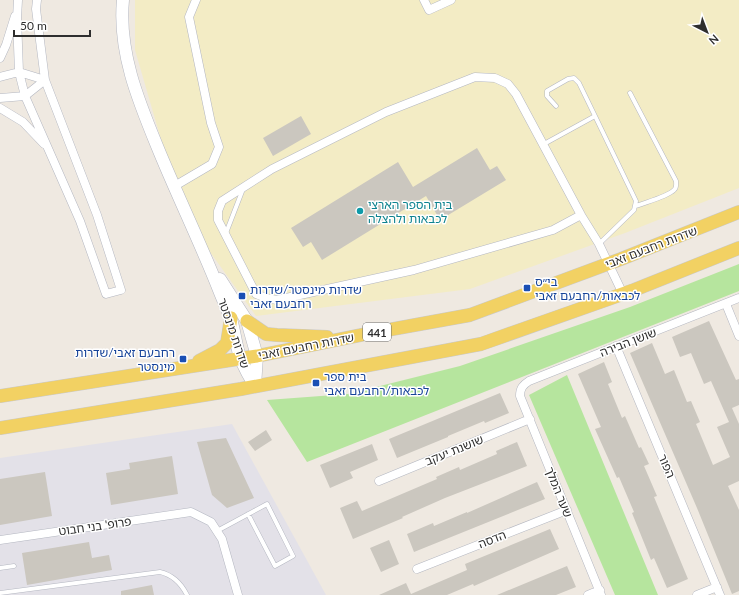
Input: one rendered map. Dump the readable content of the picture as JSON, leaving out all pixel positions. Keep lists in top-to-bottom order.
{
  "streets": {
    "main road": ["שדרות רחבעם זאבי", "441"],
    "street": [
      "שדרות מינסטר",
      "שושן הבירה",
      "שושנת יעקב",
      "הפור",
      "שער המלך",
      "פרופ' בני חבוט",
      "הדסה"
    ]
  },
  "crossings": [
    ["שדרות רחבעם זאבי", "שדרות מינסטר"],
    ["שושן הבירה", "הפור"],
    ["שושן הבירה", "שער המלך"],
    ["שושנת יעקב", "שער המלך"],
    ["שער המלך", "הדסה"]
  ],
  "places": {
    "other": ["בית הספר הארצי לכבאות ולהצלה"],
    "transit": [
      "בי״ס לכבאות/רחבעם זאבי",
      "שדרות מינסטר/שדרות רחבעם זאבי",
      "רחבעם זאבי/שדרות מינסטר",
      "בית ספר לכבאות/רחבעם זאבי"
    ]
  },
  "scale_bar": "50 m",
  "north": "bottom right"
}
